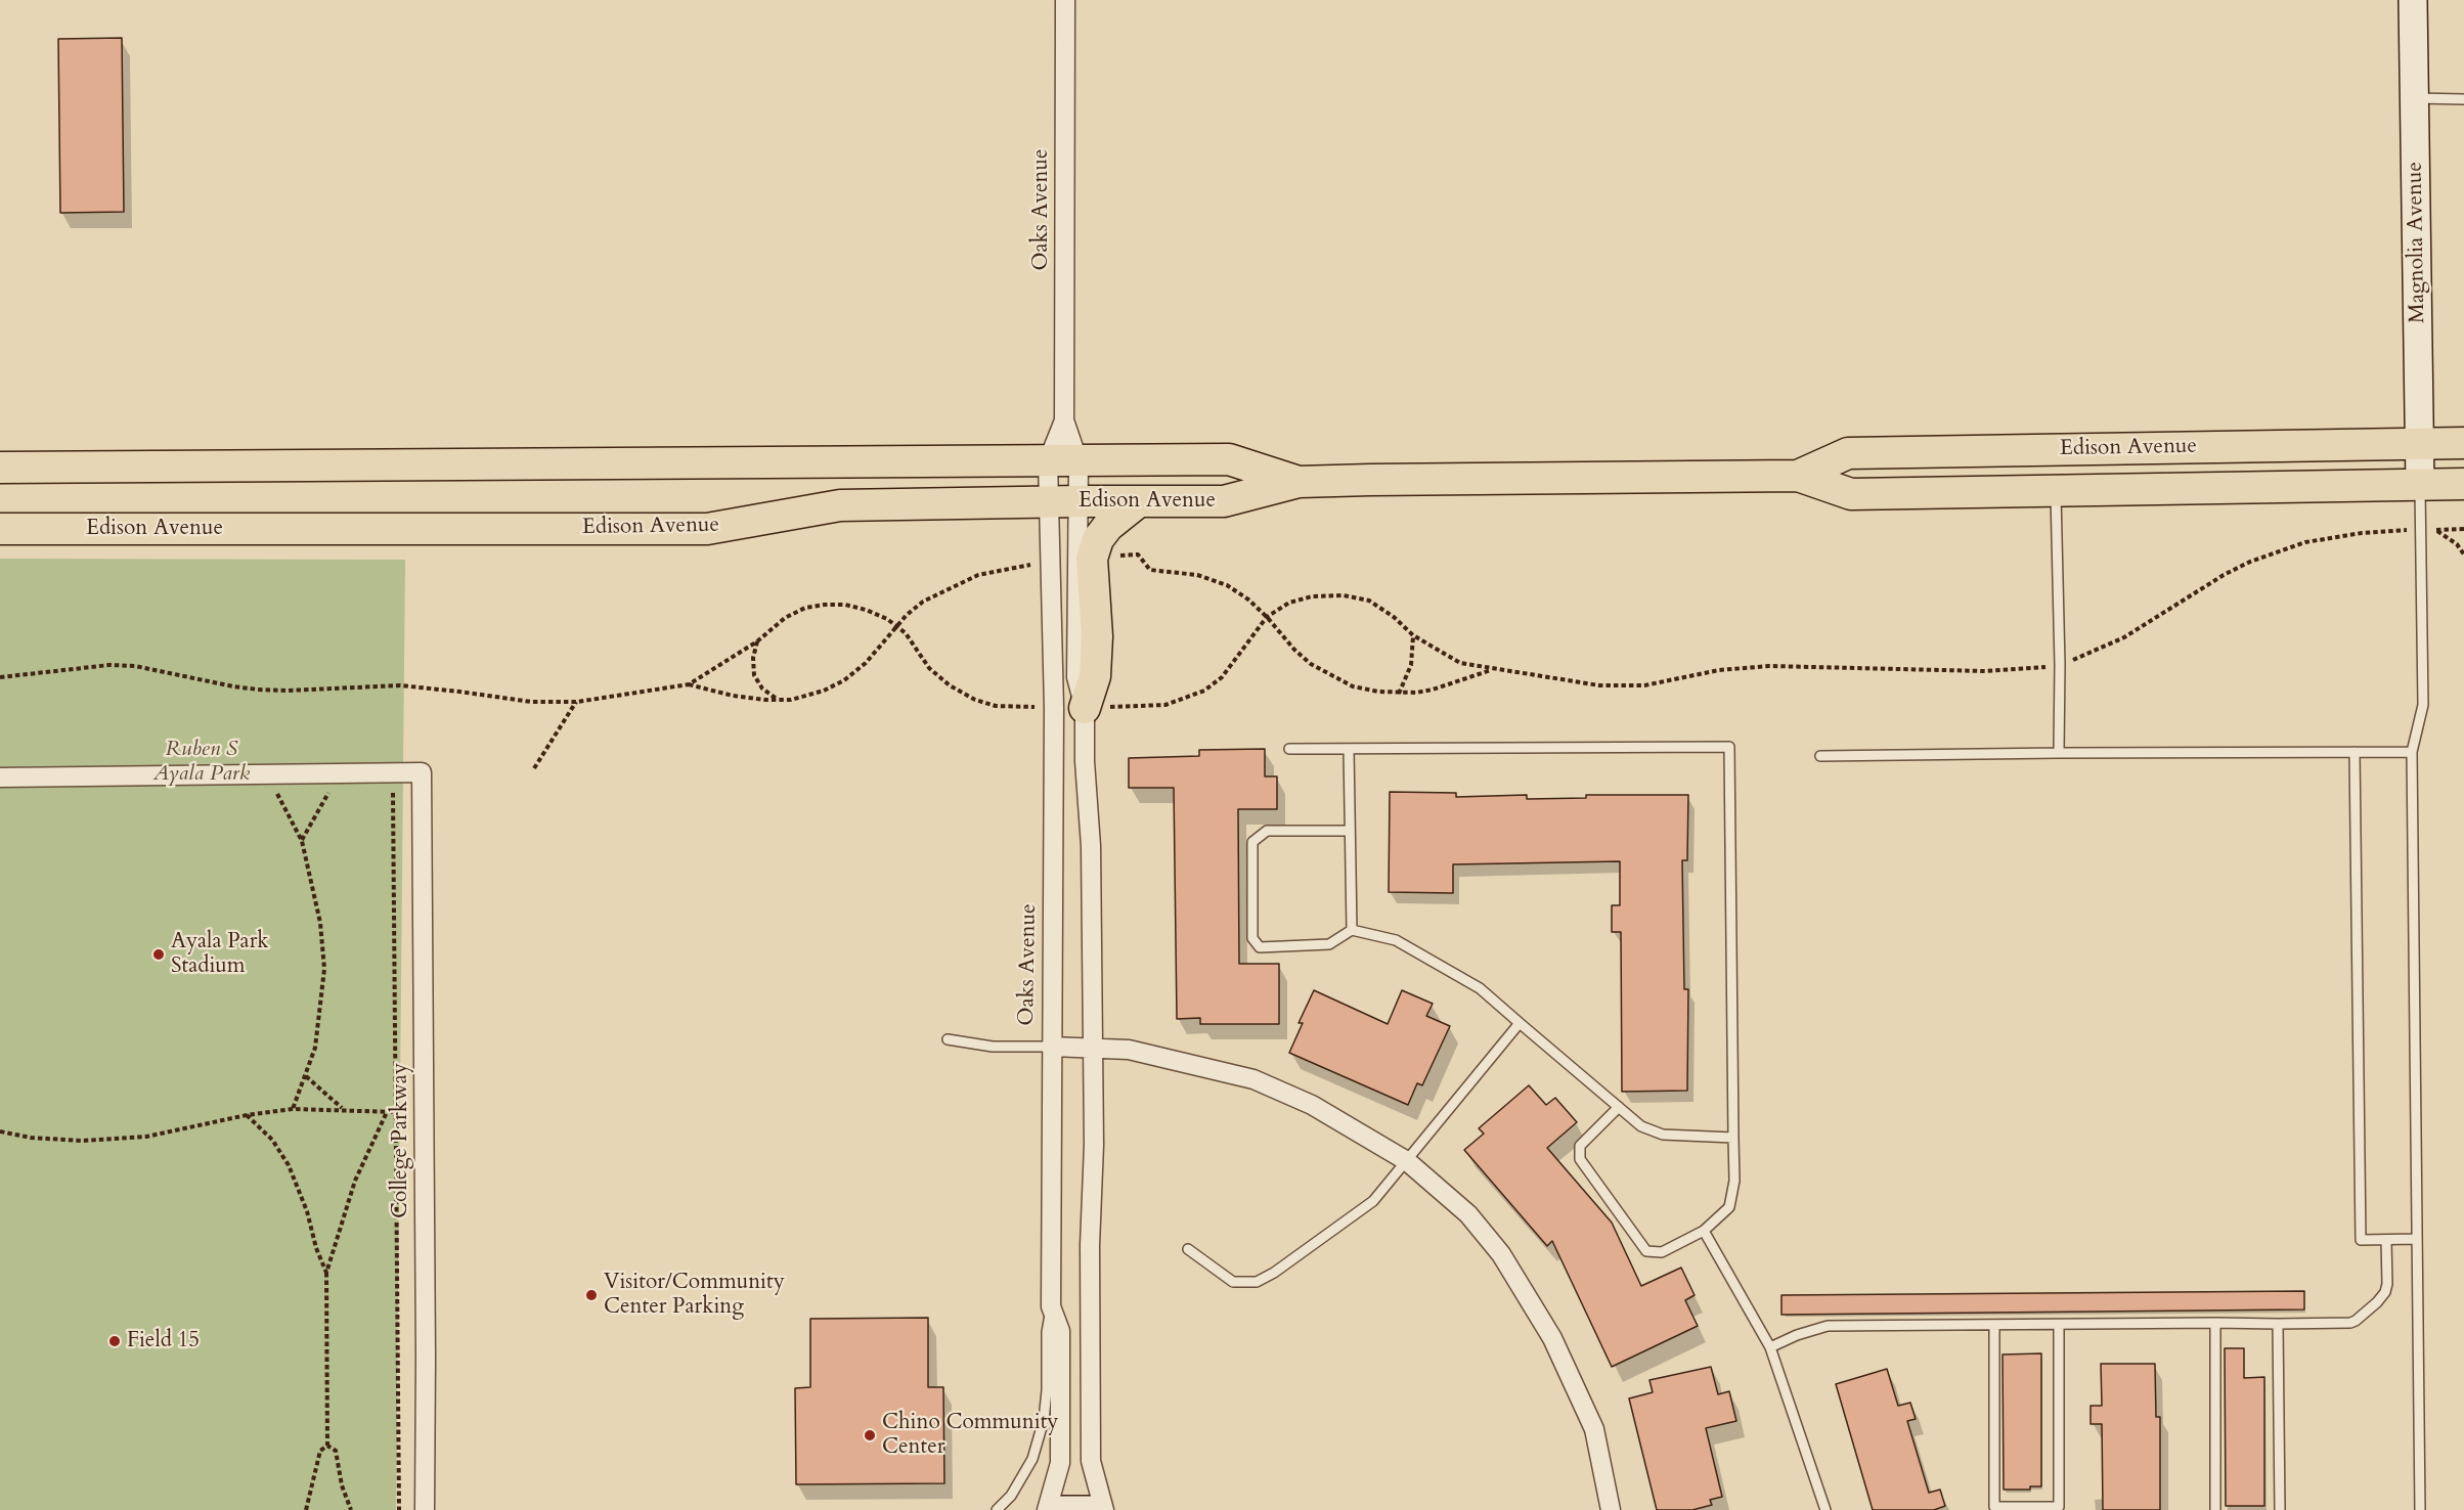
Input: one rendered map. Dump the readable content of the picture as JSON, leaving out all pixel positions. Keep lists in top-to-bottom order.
{
  "streets": {
    "main road": ["Edison Avenue"],
    "street": ["Oaks Avenue", "Magnolia Avenue", "College Parkway"]
  },
  "crossings": [
    ["Oaks Avenue", "Edison Avenue"],
    ["Magnolia Avenue", "Edison Avenue"]
  ],
  "parks": ["Ruben S Ayala Park"],
  "places": [
    "Ayala Park Stadium",
    "Visitor/Community Center Parking",
    "Field 15",
    "Chino Community Center"
  ]
}
